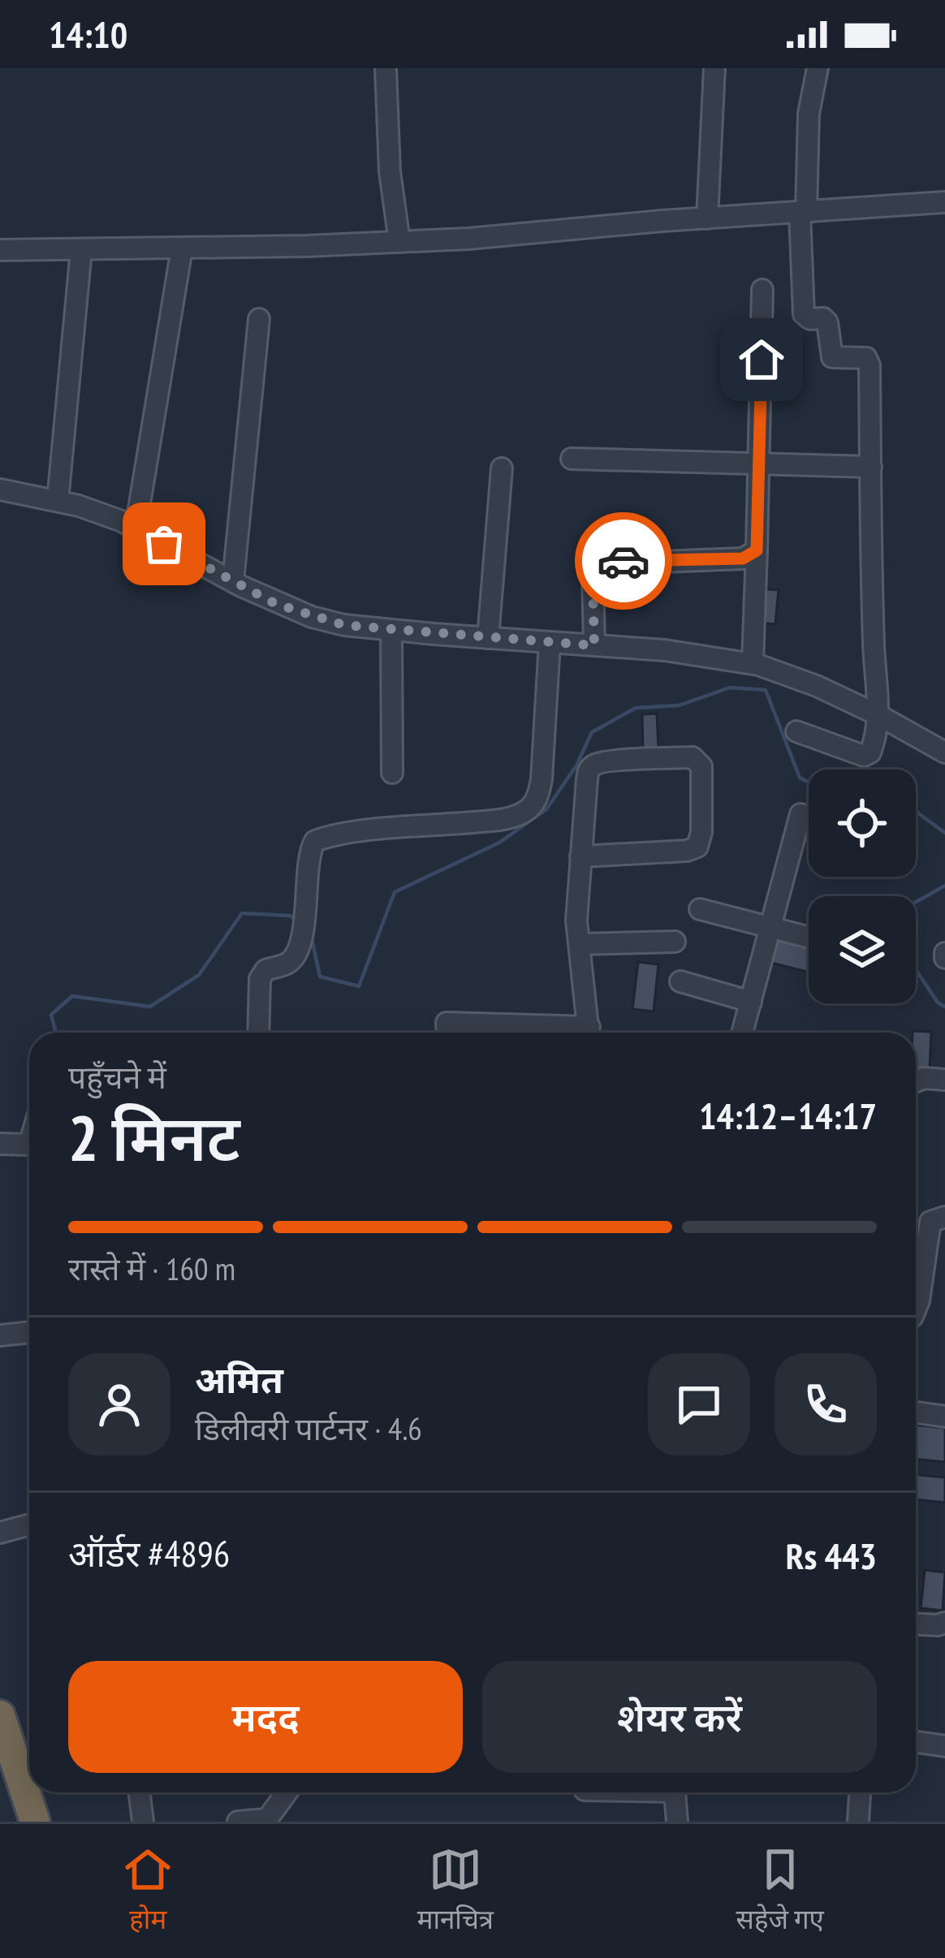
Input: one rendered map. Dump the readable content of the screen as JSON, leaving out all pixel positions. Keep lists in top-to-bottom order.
{
  "page": {
    "status": "14:10",
    "heading": ["2 मिनट", "पहुँचने में", "14:12–14:17"],
    "panel": [
      "अमित",
      "डिलीवरी पार्टनर · 4.6",
      "ऑर्डर #4896",
      "Rs 443"
    ],
    "bar": "रास्ते में · 160 m",
    "buttons": ["मदद", "शेयर करें"],
    "tabs": ["होम", "मानचित्र", "सहेजे गए"]
  }
}
